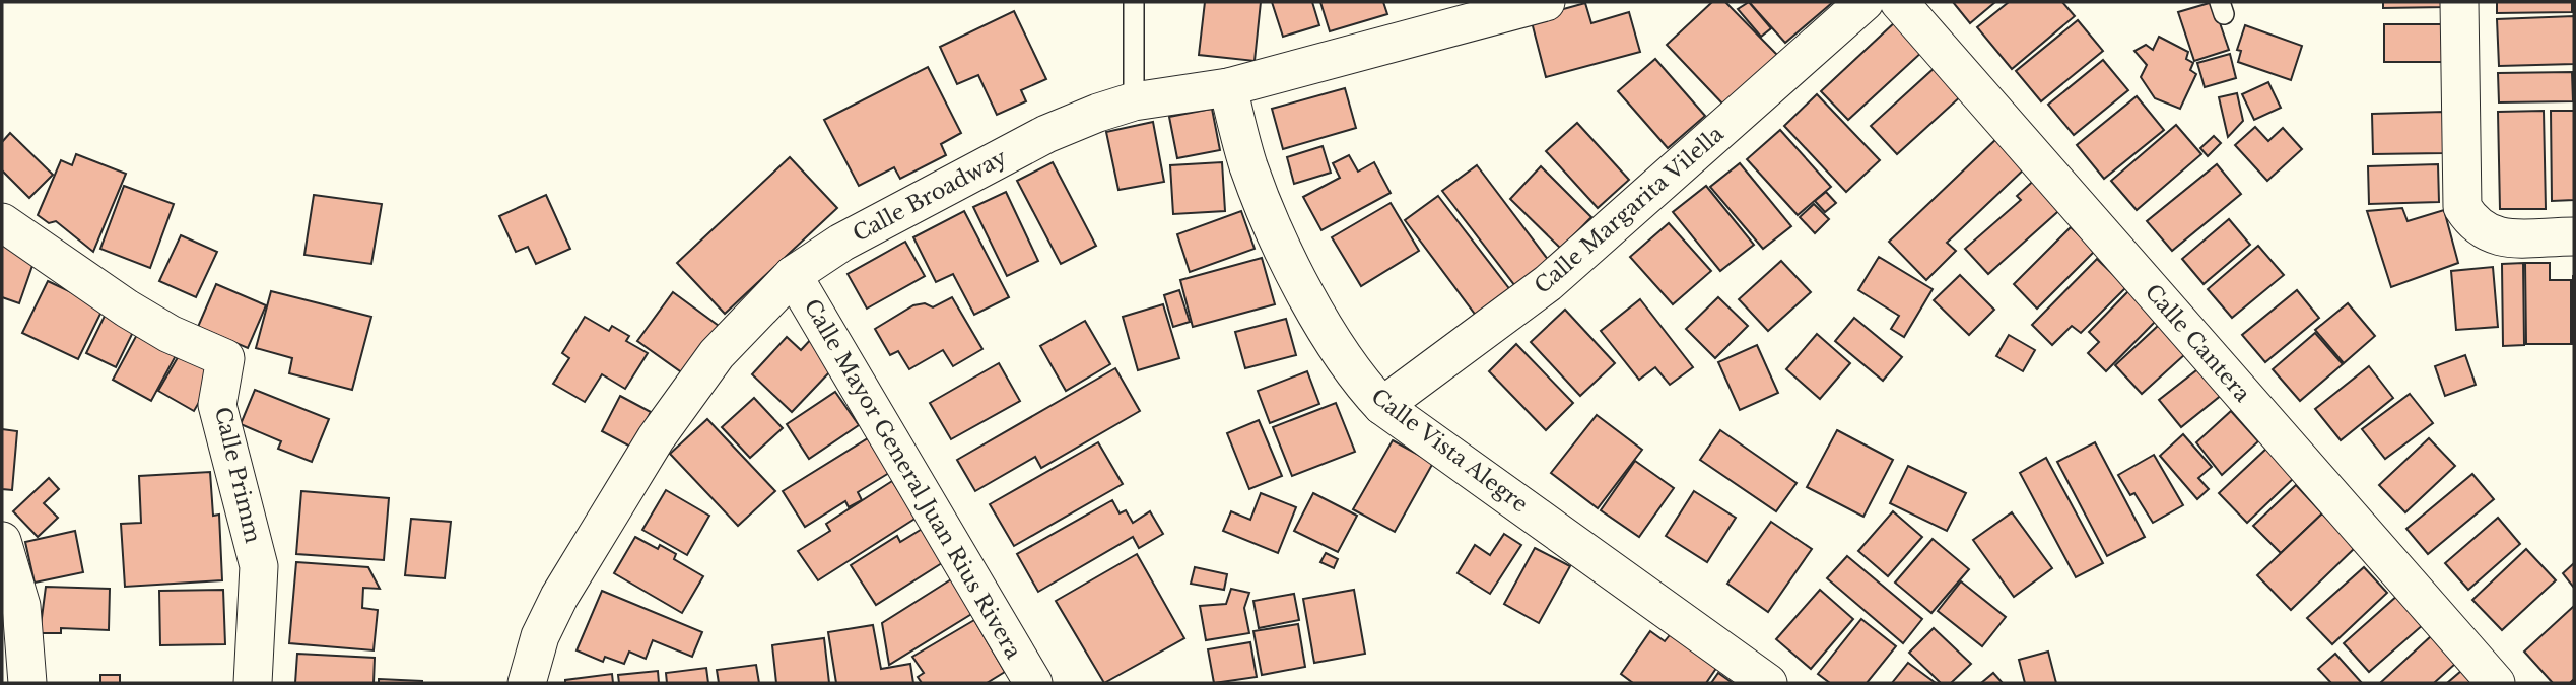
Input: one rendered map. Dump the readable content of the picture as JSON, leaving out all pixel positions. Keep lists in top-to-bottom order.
{
  "streets": {
    "street": [
      "Calle Broadway",
      "Calle Margarita Vilella",
      "Calle Cantera",
      "Calle Vista Alegre",
      "Calle Primm",
      "Calle Mayor General Juan Rius Rivera"
    ]
  },
  "crossings": [
    ["Calle Broadway", "Calle Vista Alegre"],
    ["Calle Broadway", "Calle Mayor General Juan Rius Rivera"],
    ["Calle Margarita Vilella", "Calle Vista Alegre"]
  ]
}
